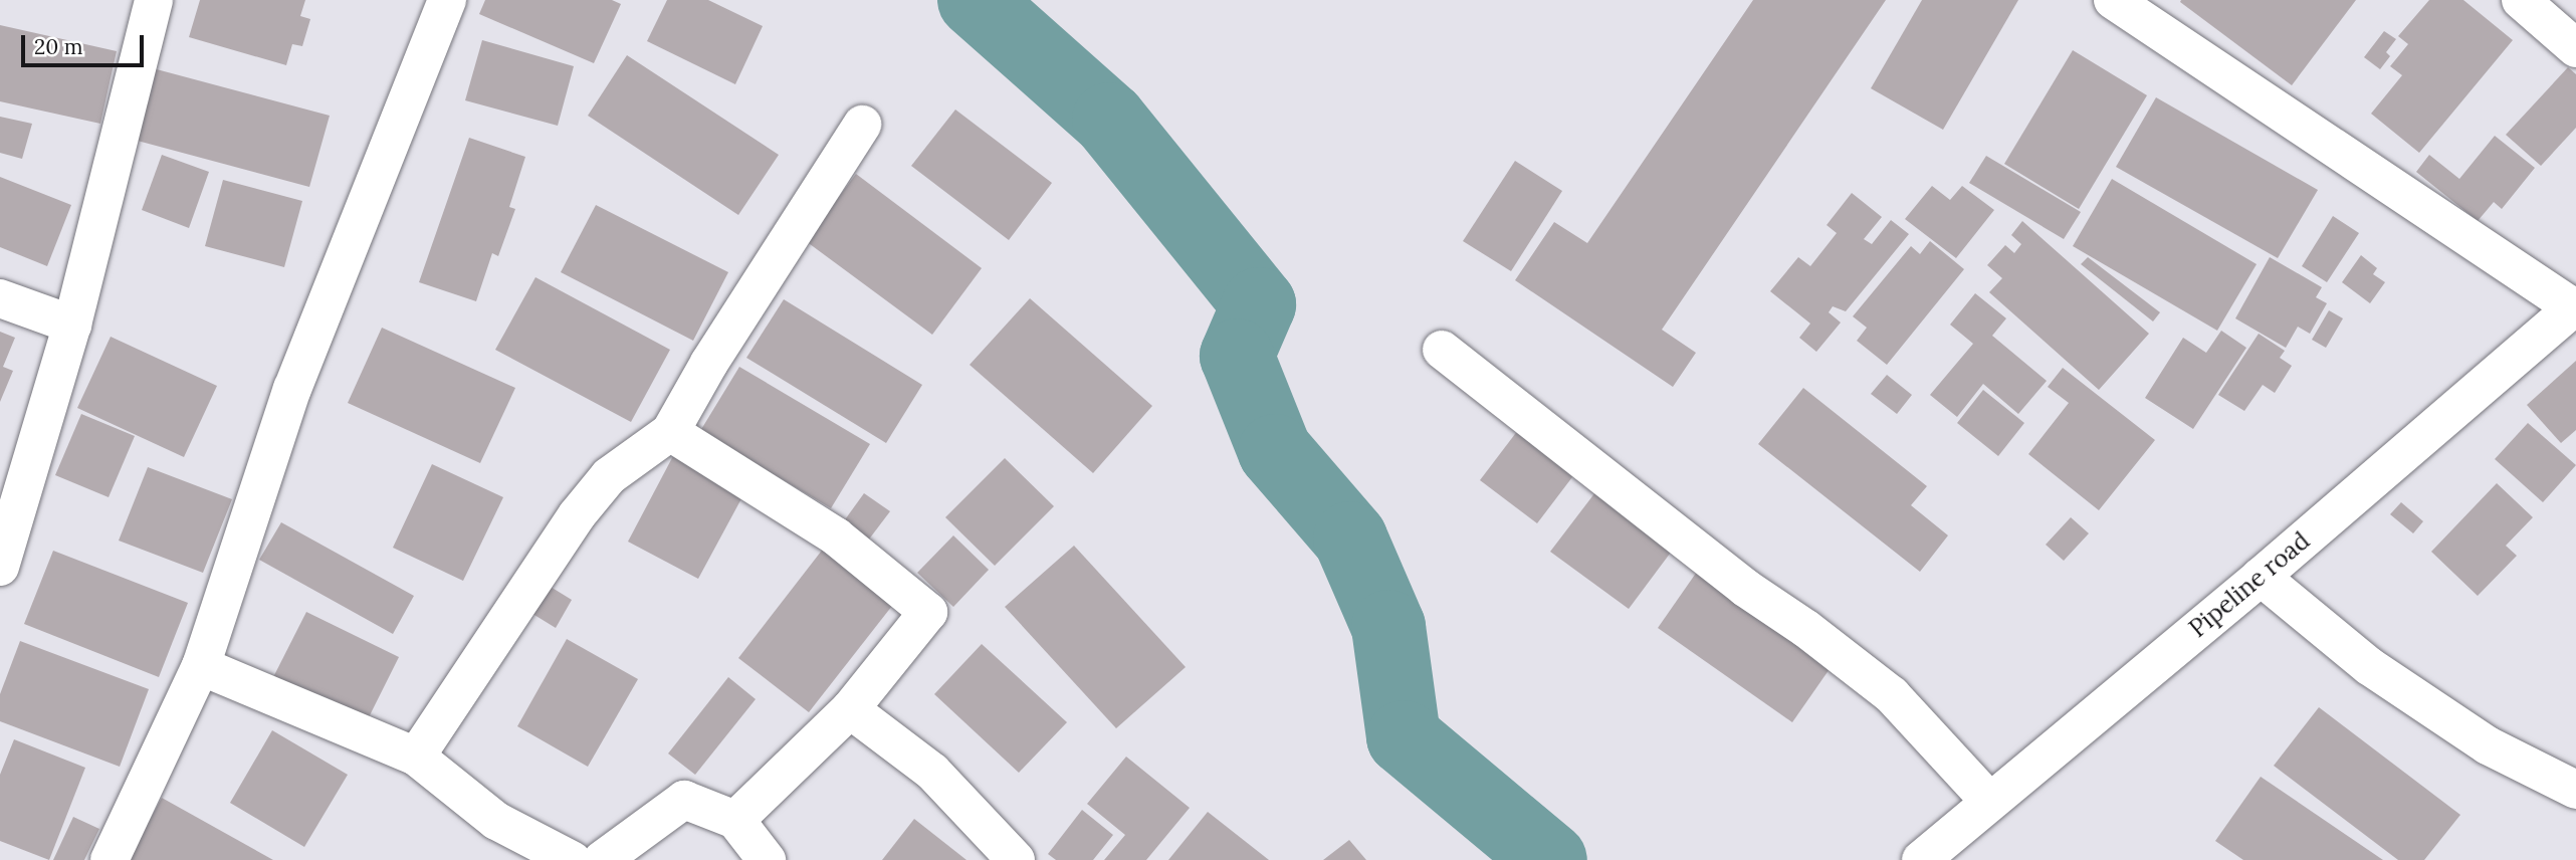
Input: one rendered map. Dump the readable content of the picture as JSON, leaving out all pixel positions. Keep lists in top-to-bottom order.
{
  "streets": {
    "street": ["Pipeline road"]
  },
  "scale_bar": "20 m"
}
